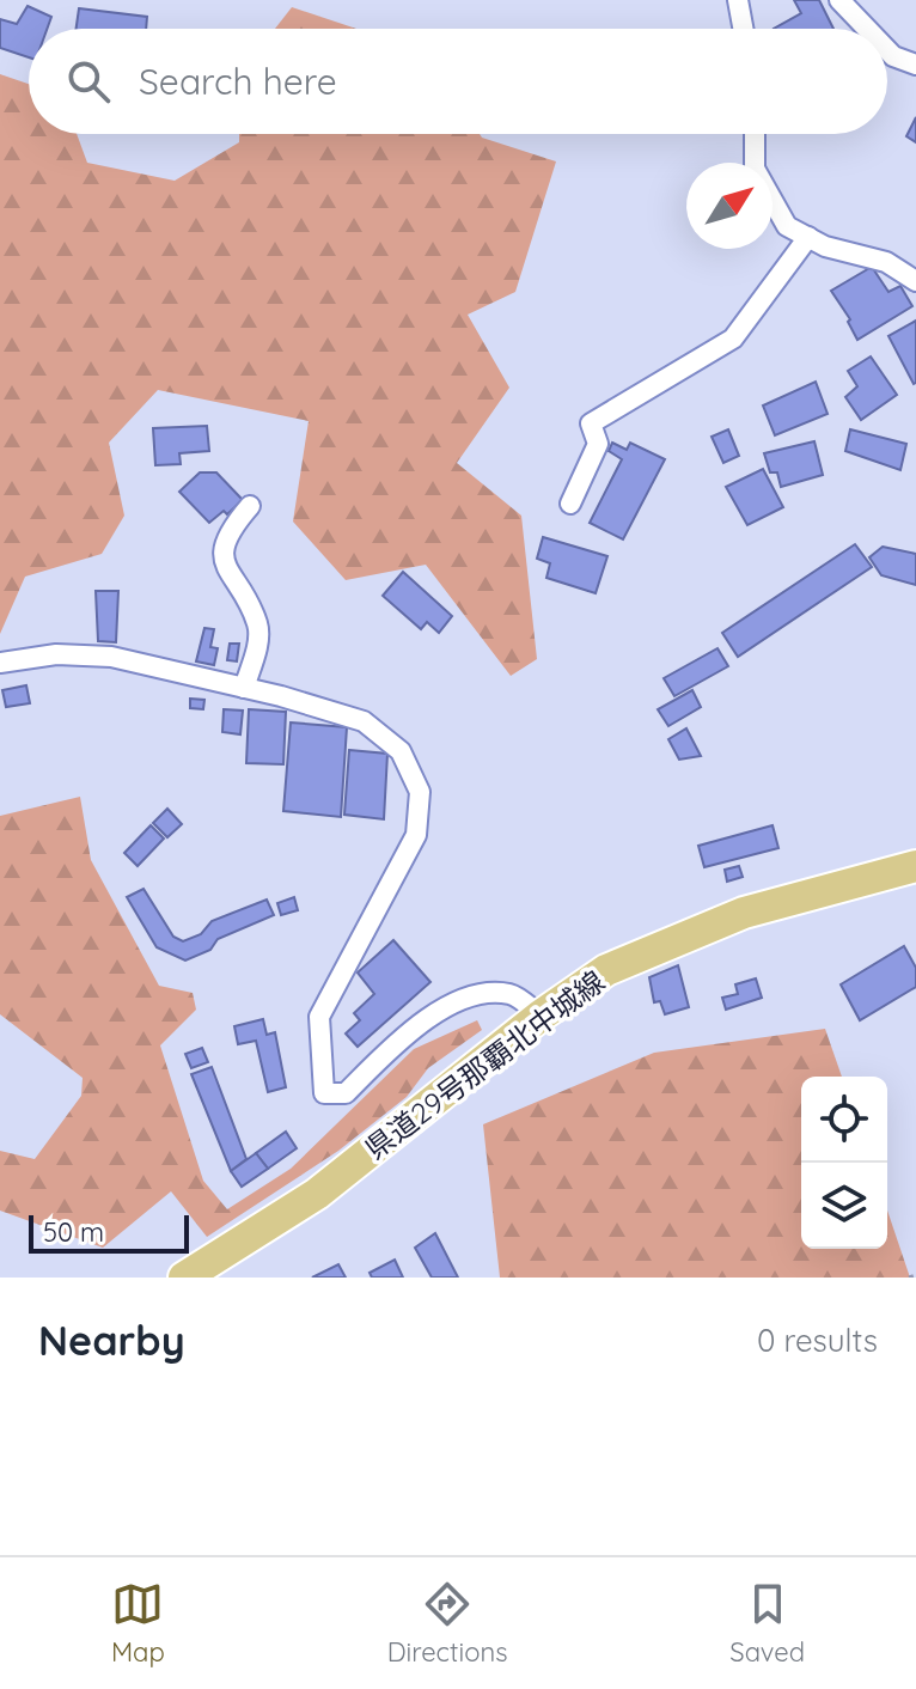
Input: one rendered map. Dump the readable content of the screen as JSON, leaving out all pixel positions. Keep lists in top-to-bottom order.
{
  "streets": {
    "main road": ["県道29号那覇北中城線"]
  },
  "scale_bar": "50 m",
  "north": "top right",
  "page": {
    "search": "Search here",
    "scale": "50 m",
    "heading": ["Nearby", "0 results"],
    "nav": ["Map", "Directions", "Saved"]
  }
}
